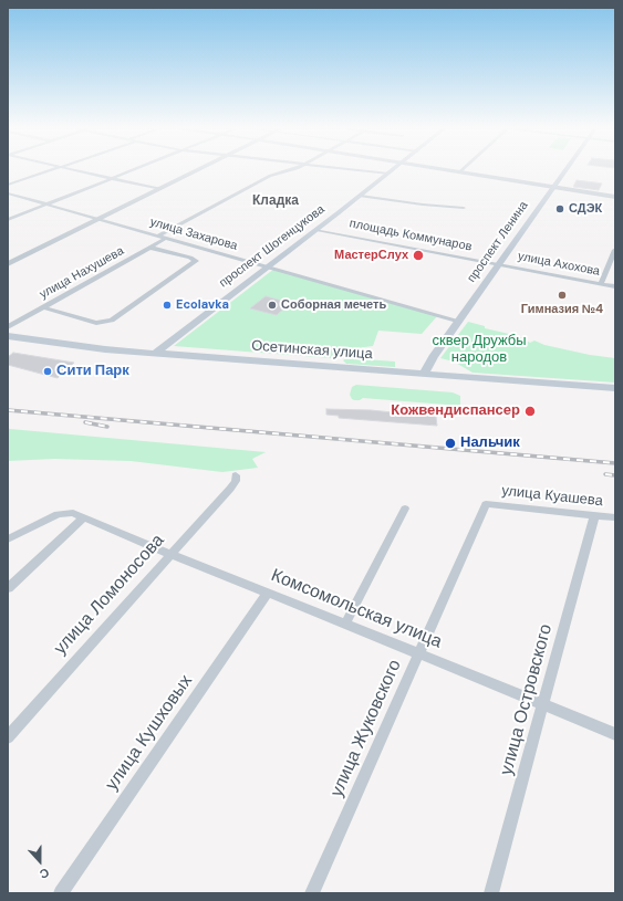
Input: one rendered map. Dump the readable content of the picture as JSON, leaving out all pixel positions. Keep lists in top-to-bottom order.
{
  "streets": {
    "main road": ["проспект Ленина", "проспект Шогенцукова", "Осетинская улица"],
    "street": [
      "улица Захарова",
      "площадь Коммунаров",
      "улица Ахохова",
      "улица Нахушева",
      "улица Куашева",
      "улица Ломоносова",
      "Комсомольская улица",
      "улица Островского",
      "улица Жуковского",
      "улица Кушховых"
    ]
  },
  "crossings": [
    ["улица Захарова", "проспект Ленина"],
    ["улица Захарова", "проспект Шогенцукова"],
    ["улица Захарова", "улица Нахушева"],
    ["площадь Коммунаров", "проспект Ленина"],
    ["площадь Коммунаров", "проспект Шогенцукова"],
    ["площадь Коммунаров", "улица Ахохова"],
    ["проспект Ленина", "улица Ахохова"],
    ["проспект Ленина", "Осетинская улица"],
    ["проспект Шогенцукова", "Осетинская улица"],
    ["улица Куашева", "улица Островского"],
    ["улица Куашева", "улица Жуковского"],
    ["улица Ломоносова", "Комсомольская улица"],
    ["Комсомольская улица", "улица Островского"],
    ["Комсомольская улица", "улица Жуковского"],
    ["Комсомольская улица", "улица Кушховых"]
  ],
  "districts": ["Кладка"],
  "parks": ["сквер Дружбы народов"],
  "places": [
    "СДЭК",
    "МастерСлух",
    "Гимназия №4",
    "Ecolavka",
    "Соборная мечеть",
    "Сити Парк",
    "Кожвендиспансер",
    "Нальчик"
  ],
  "north": "bottom"
}
